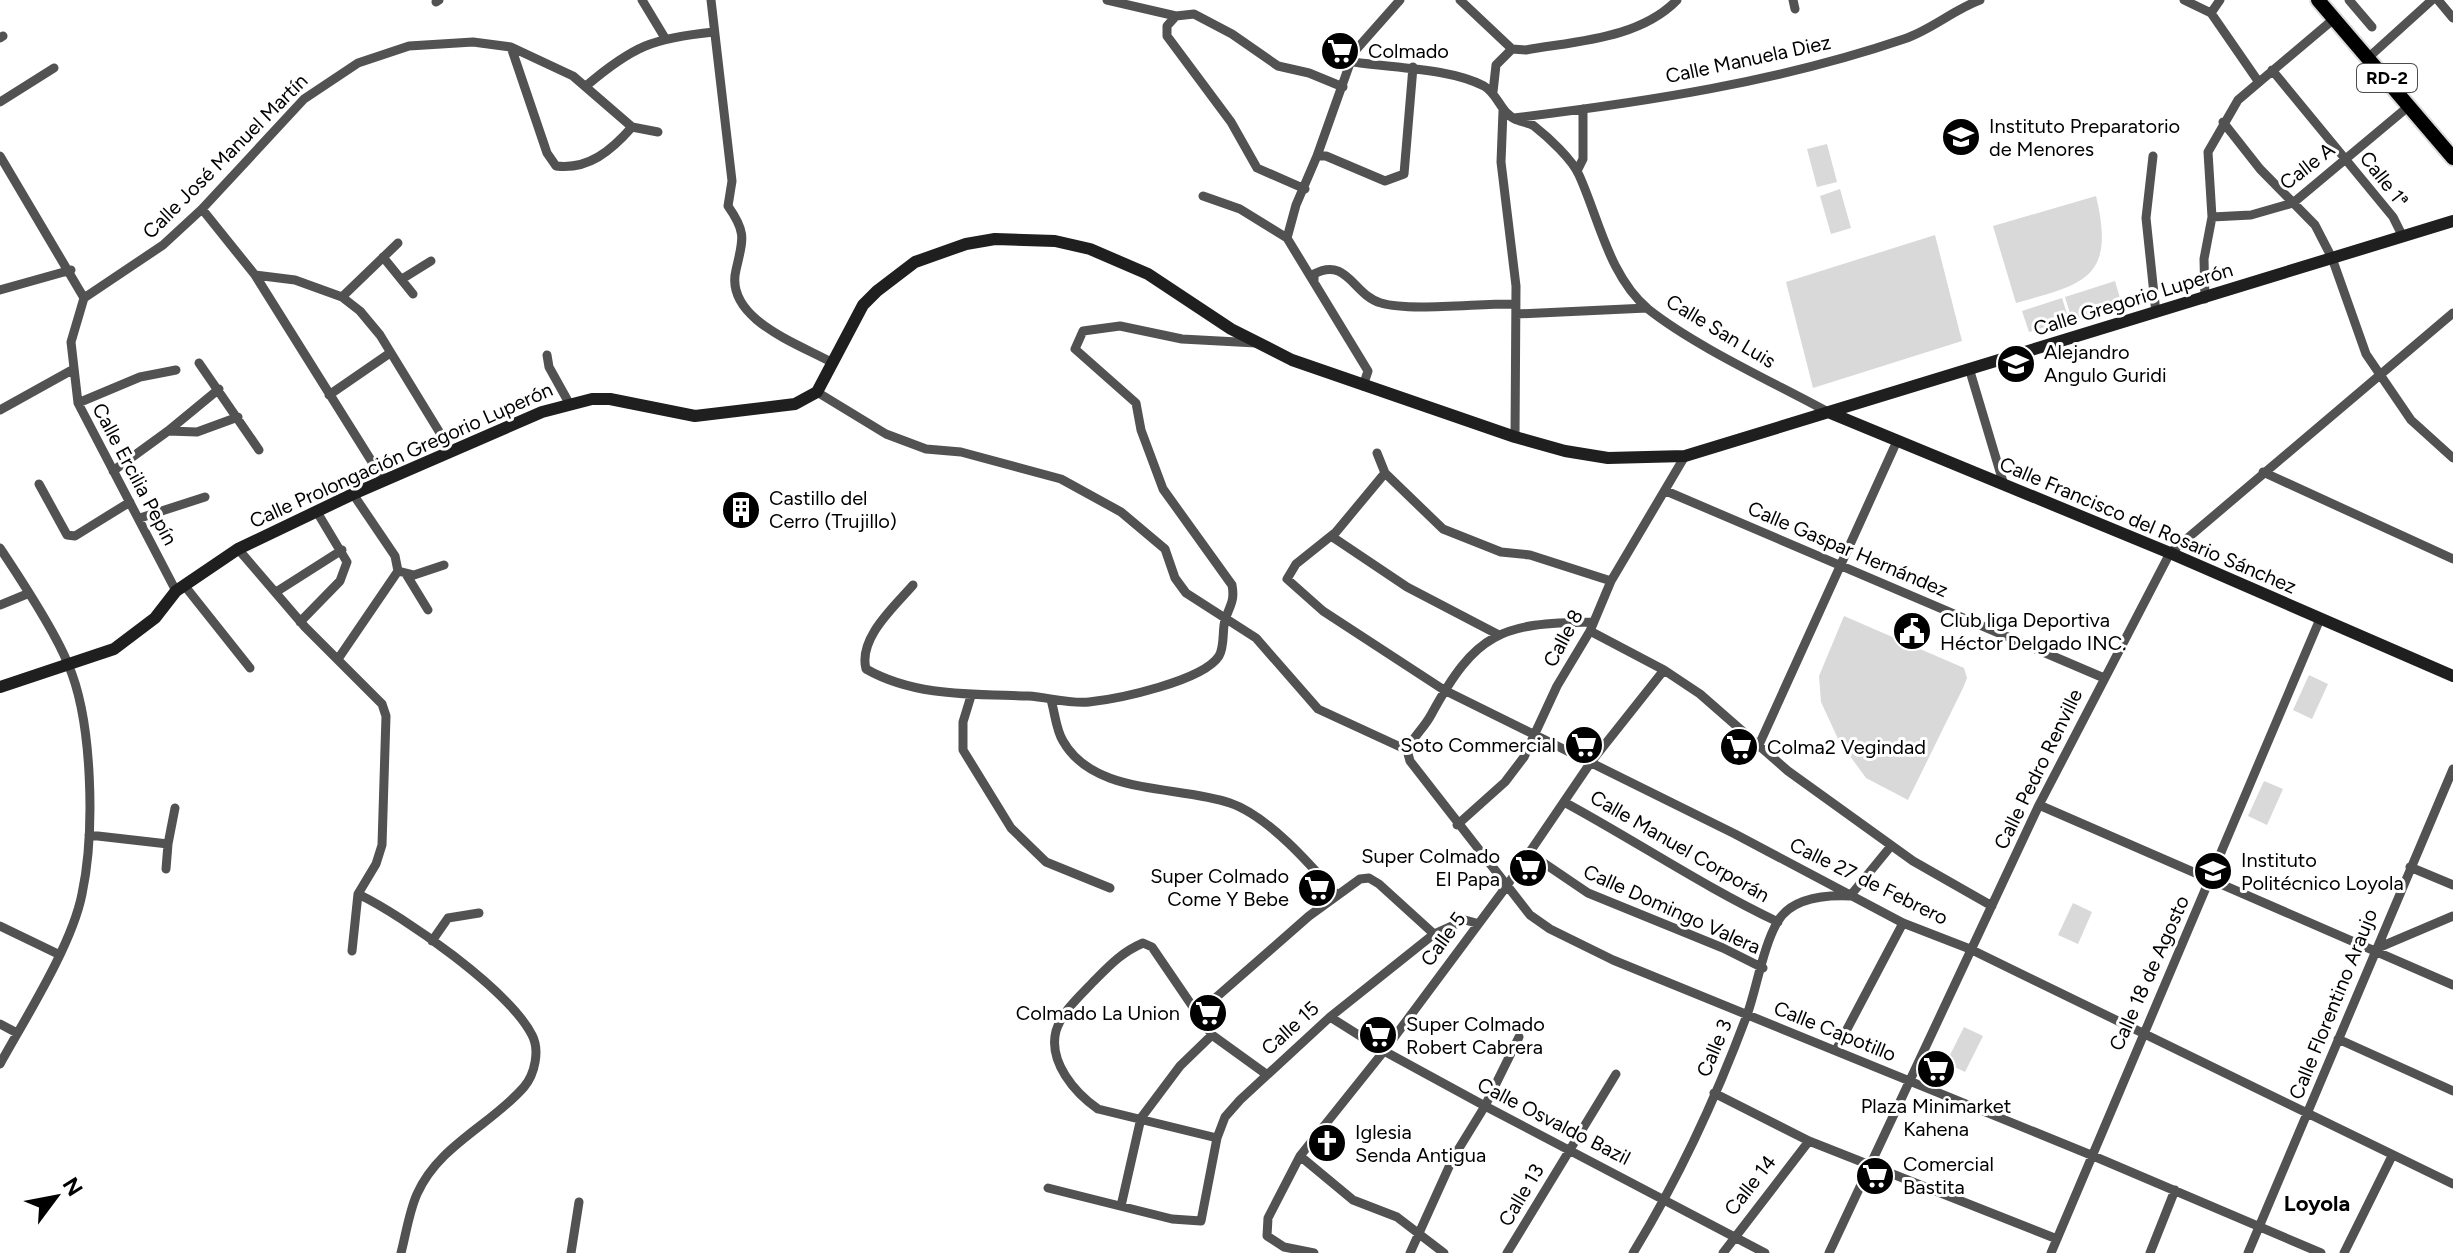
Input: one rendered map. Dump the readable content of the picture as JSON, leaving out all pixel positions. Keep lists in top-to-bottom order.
{
  "streets": {
    "main road": ["RD-2"],
    "street": [
      "Calle Manuela Diez",
      "Calle José Manuel Martín",
      "Calle A",
      "Calle 1ª",
      "Calle Gregorio Luperón",
      "Calle San Luis",
      "Calle Prolongación Gregorio Luperón",
      "Calle Ercilia Pepín",
      "Calle Francisco del Rosario Sánchez",
      "Calle Gaspar Hernández",
      "Calle 8",
      "Calle Pedro Renville",
      "Calle Manuel Corporán",
      "Calle 27 de Febrero",
      "Calle Domingo Valera",
      "Calle 5",
      "Calle 18 de Agosto",
      "Calle Florentino Araujo",
      "Calle 15",
      "Calle Capotillo",
      "Calle 3",
      "Calle Osvaldo Bazil",
      "Calle 14",
      "Calle 13"
    ]
  },
  "crossings": [
    ["RD-2", "Calle A"],
    ["Calle José Manuel Martín", "Calle Ercilia Pepín"],
    ["Calle A", "Calle 1ª"],
    ["Calle 1ª", "Calle Gregorio Luperón"],
    ["Calle Gregorio Luperón", "Calle San Luis"],
    ["Calle Gregorio Luperón", "Calle Francisco del Rosario Sánchez"],
    ["Calle Gregorio Luperón", "Calle 8"],
    ["Calle San Luis", "Calle Francisco del Rosario Sánchez"],
    ["Calle Prolongación Gregorio Luperón", "Calle Ercilia Pepín"],
    ["Calle Francisco del Rosario Sánchez", "Calle Pedro Renville"],
    ["Calle Francisco del Rosario Sánchez", "Calle 18 de Agosto"],
    ["Calle Gaspar Hernández", "Calle 8"],
    ["Calle Gaspar Hernández", "Calle Pedro Renville"],
    ["Calle 8", "Calle 27 de Febrero"],
    ["Calle 8", "Calle Capotillo"],
    ["Calle Pedro Renville", "Calle 27 de Febrero"],
    ["Calle Pedro Renville", "Calle Capotillo"],
    ["Calle Manuel Corporán", "Calle 5"],
    ["Calle Manuel Corporán", "Calle 3"],
    ["Calle 27 de Febrero", "Calle 5"],
    ["Calle 27 de Febrero", "Calle 18 de Agosto"],
    ["Calle 27 de Febrero", "Calle Florentino Araujo"],
    ["Calle Domingo Valera", "Calle 5"],
    ["Calle Domingo Valera", "Calle 3"],
    ["Calle 5", "Calle 15"],
    ["Calle 5", "Calle Capotillo"],
    ["Calle 5", "Calle Osvaldo Bazil"],
    ["Calle 18 de Agosto", "Calle Capotillo"],
    ["Calle Florentino Araujo", "Calle Capotillo"],
    ["Calle 15", "Calle Osvaldo Bazil"],
    ["Calle Capotillo", "Calle 3"],
    ["Calle 3", "Calle Osvaldo Bazil"],
    ["Calle Osvaldo Bazil", "Calle 14"],
    ["Calle Osvaldo Bazil", "Calle 13"]
  ],
  "districts": ["Loyola"],
  "places": {
    "supermarket": [
      "Colmado",
      "Soto Commercial",
      "Colma2 Vegindad",
      "Super Colmado El Papa",
      "Super Colmado Come Y Bebe",
      "Colmado La Union",
      "Super Colmado Robert Cabrera",
      "Plaza Minimarket Kahena",
      "Comercial Bastita"
    ],
    "school or university": ["Instituto Preparatorio de Menores", "Alejandro Angulo Guridi", "Instituto Politécnico Loyola"],
    "building": ["Castillo del Cerro (Trujillo)"],
    "public building": ["Club liga Deportiva Héctor Delgado INC."],
    "church": ["Iglesia Senda Antigua"]
  },
  "north": "top right"
}
